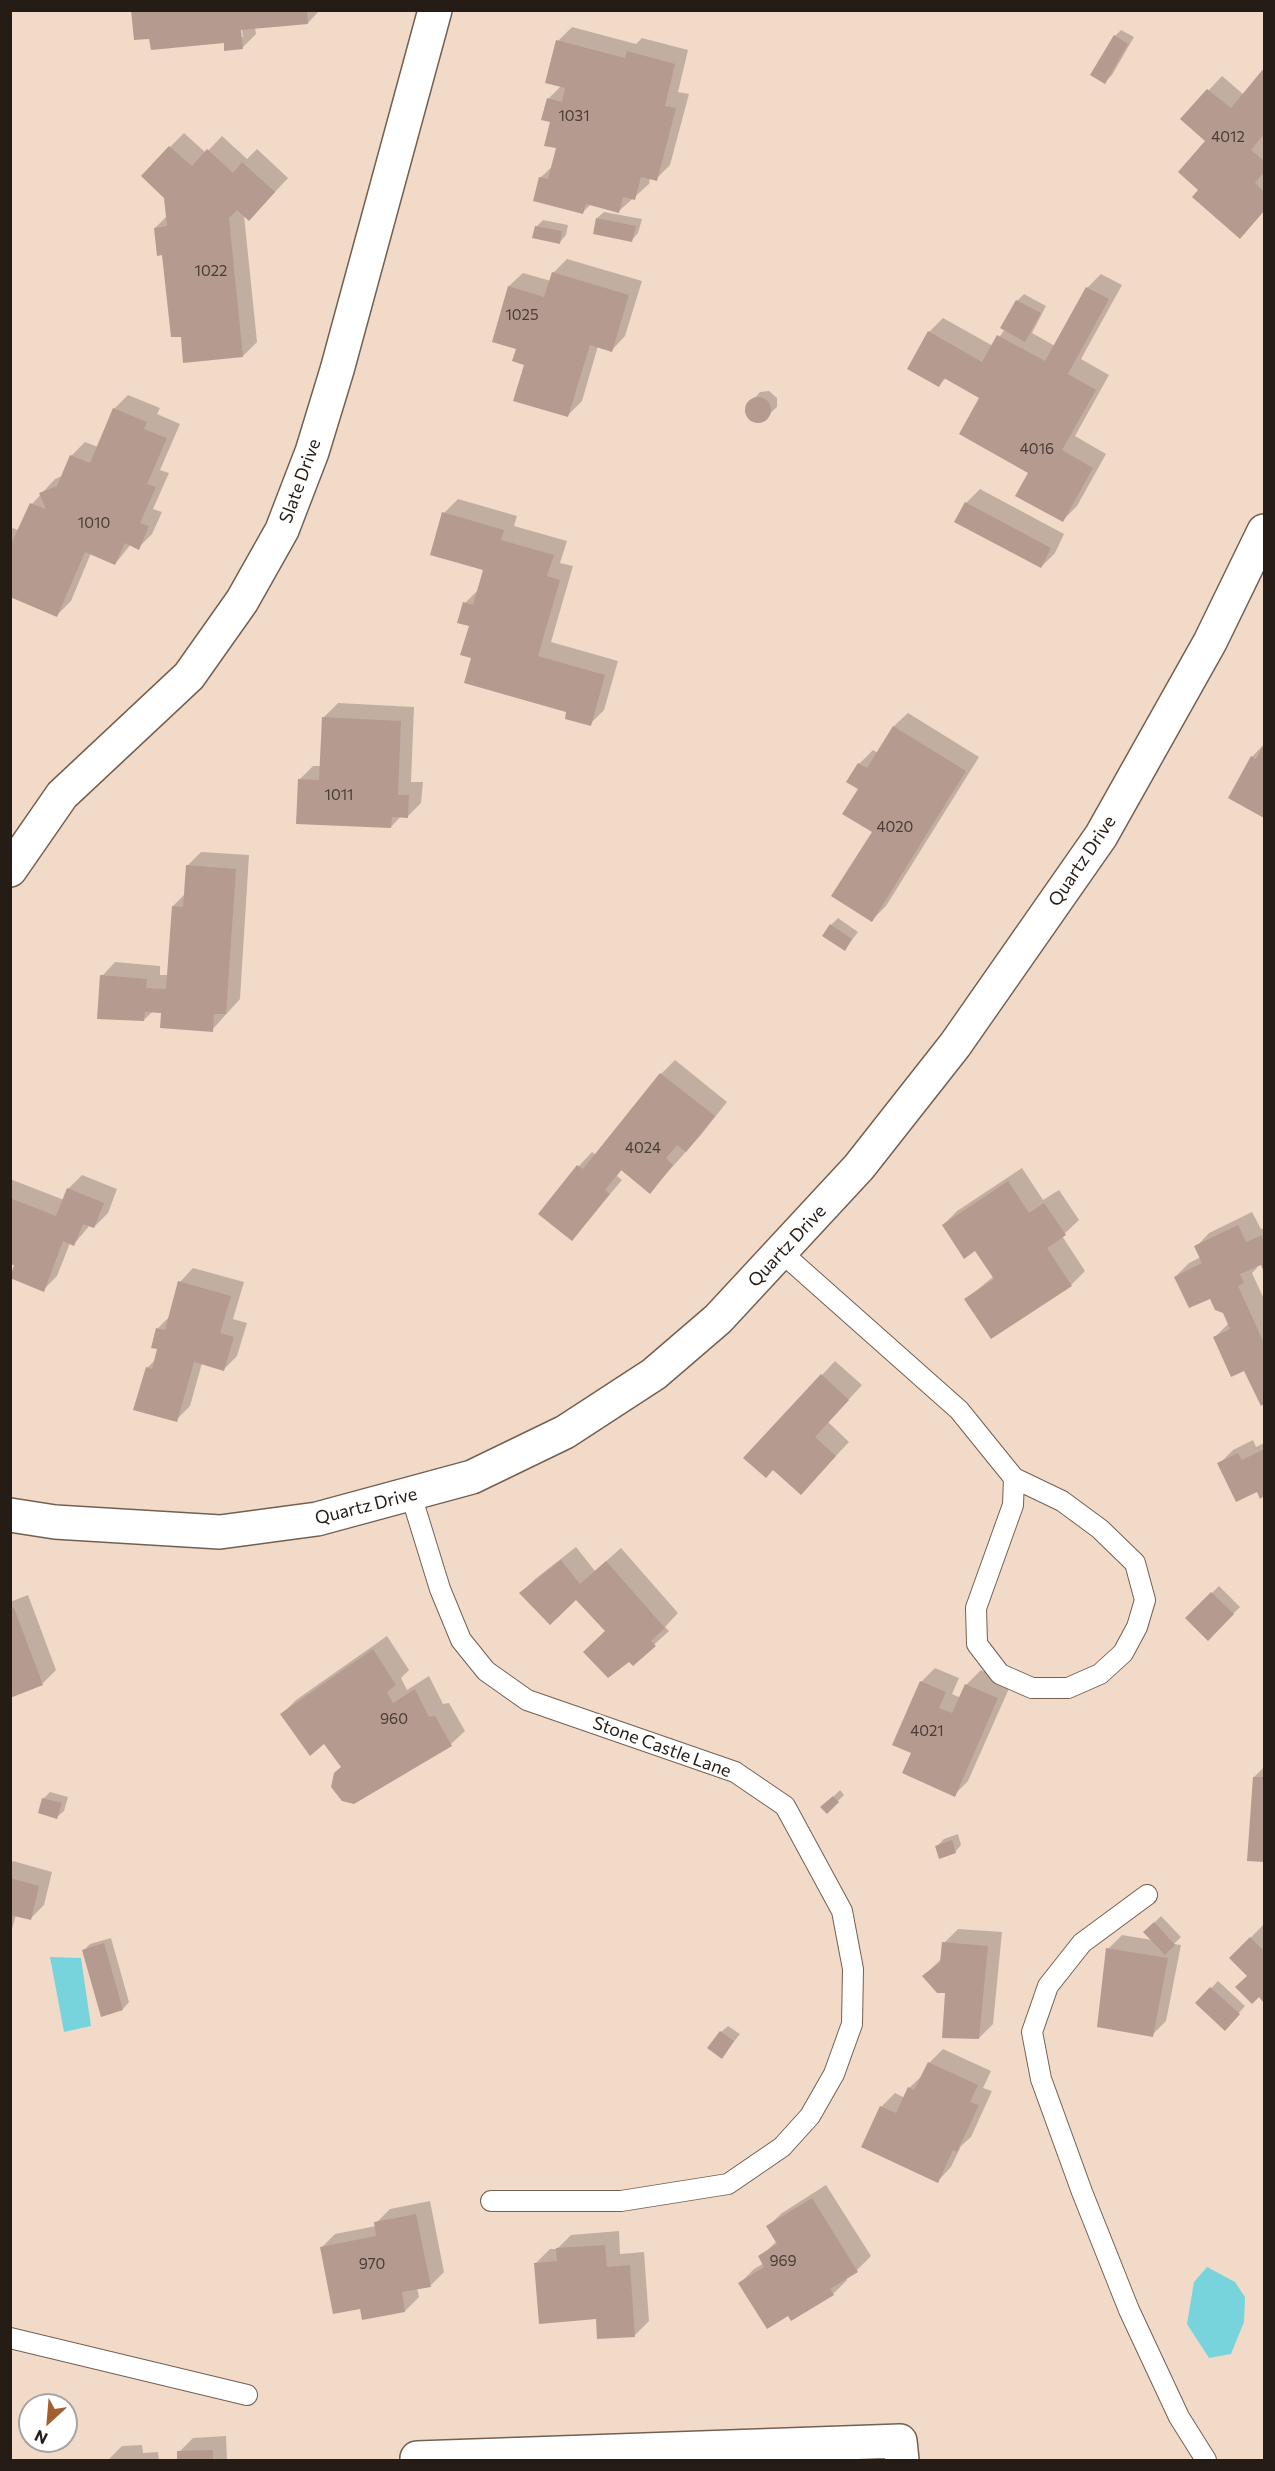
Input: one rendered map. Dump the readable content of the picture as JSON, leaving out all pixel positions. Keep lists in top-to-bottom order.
{
  "streets": {
    "street": ["Slate Drive", "Quartz Drive"],
    "lane": ["Stone Castle Lane"]
  },
  "crossings": [
    ["Quartz Drive", "Stone Castle Lane"]
  ],
  "house_numbers": [
    "1031",
    "4012",
    "1022",
    "1025",
    "4016",
    "1010",
    "1011",
    "4020",
    "4024",
    "960",
    "4021",
    "969",
    "970"
  ],
  "north": "bottom left"
}
